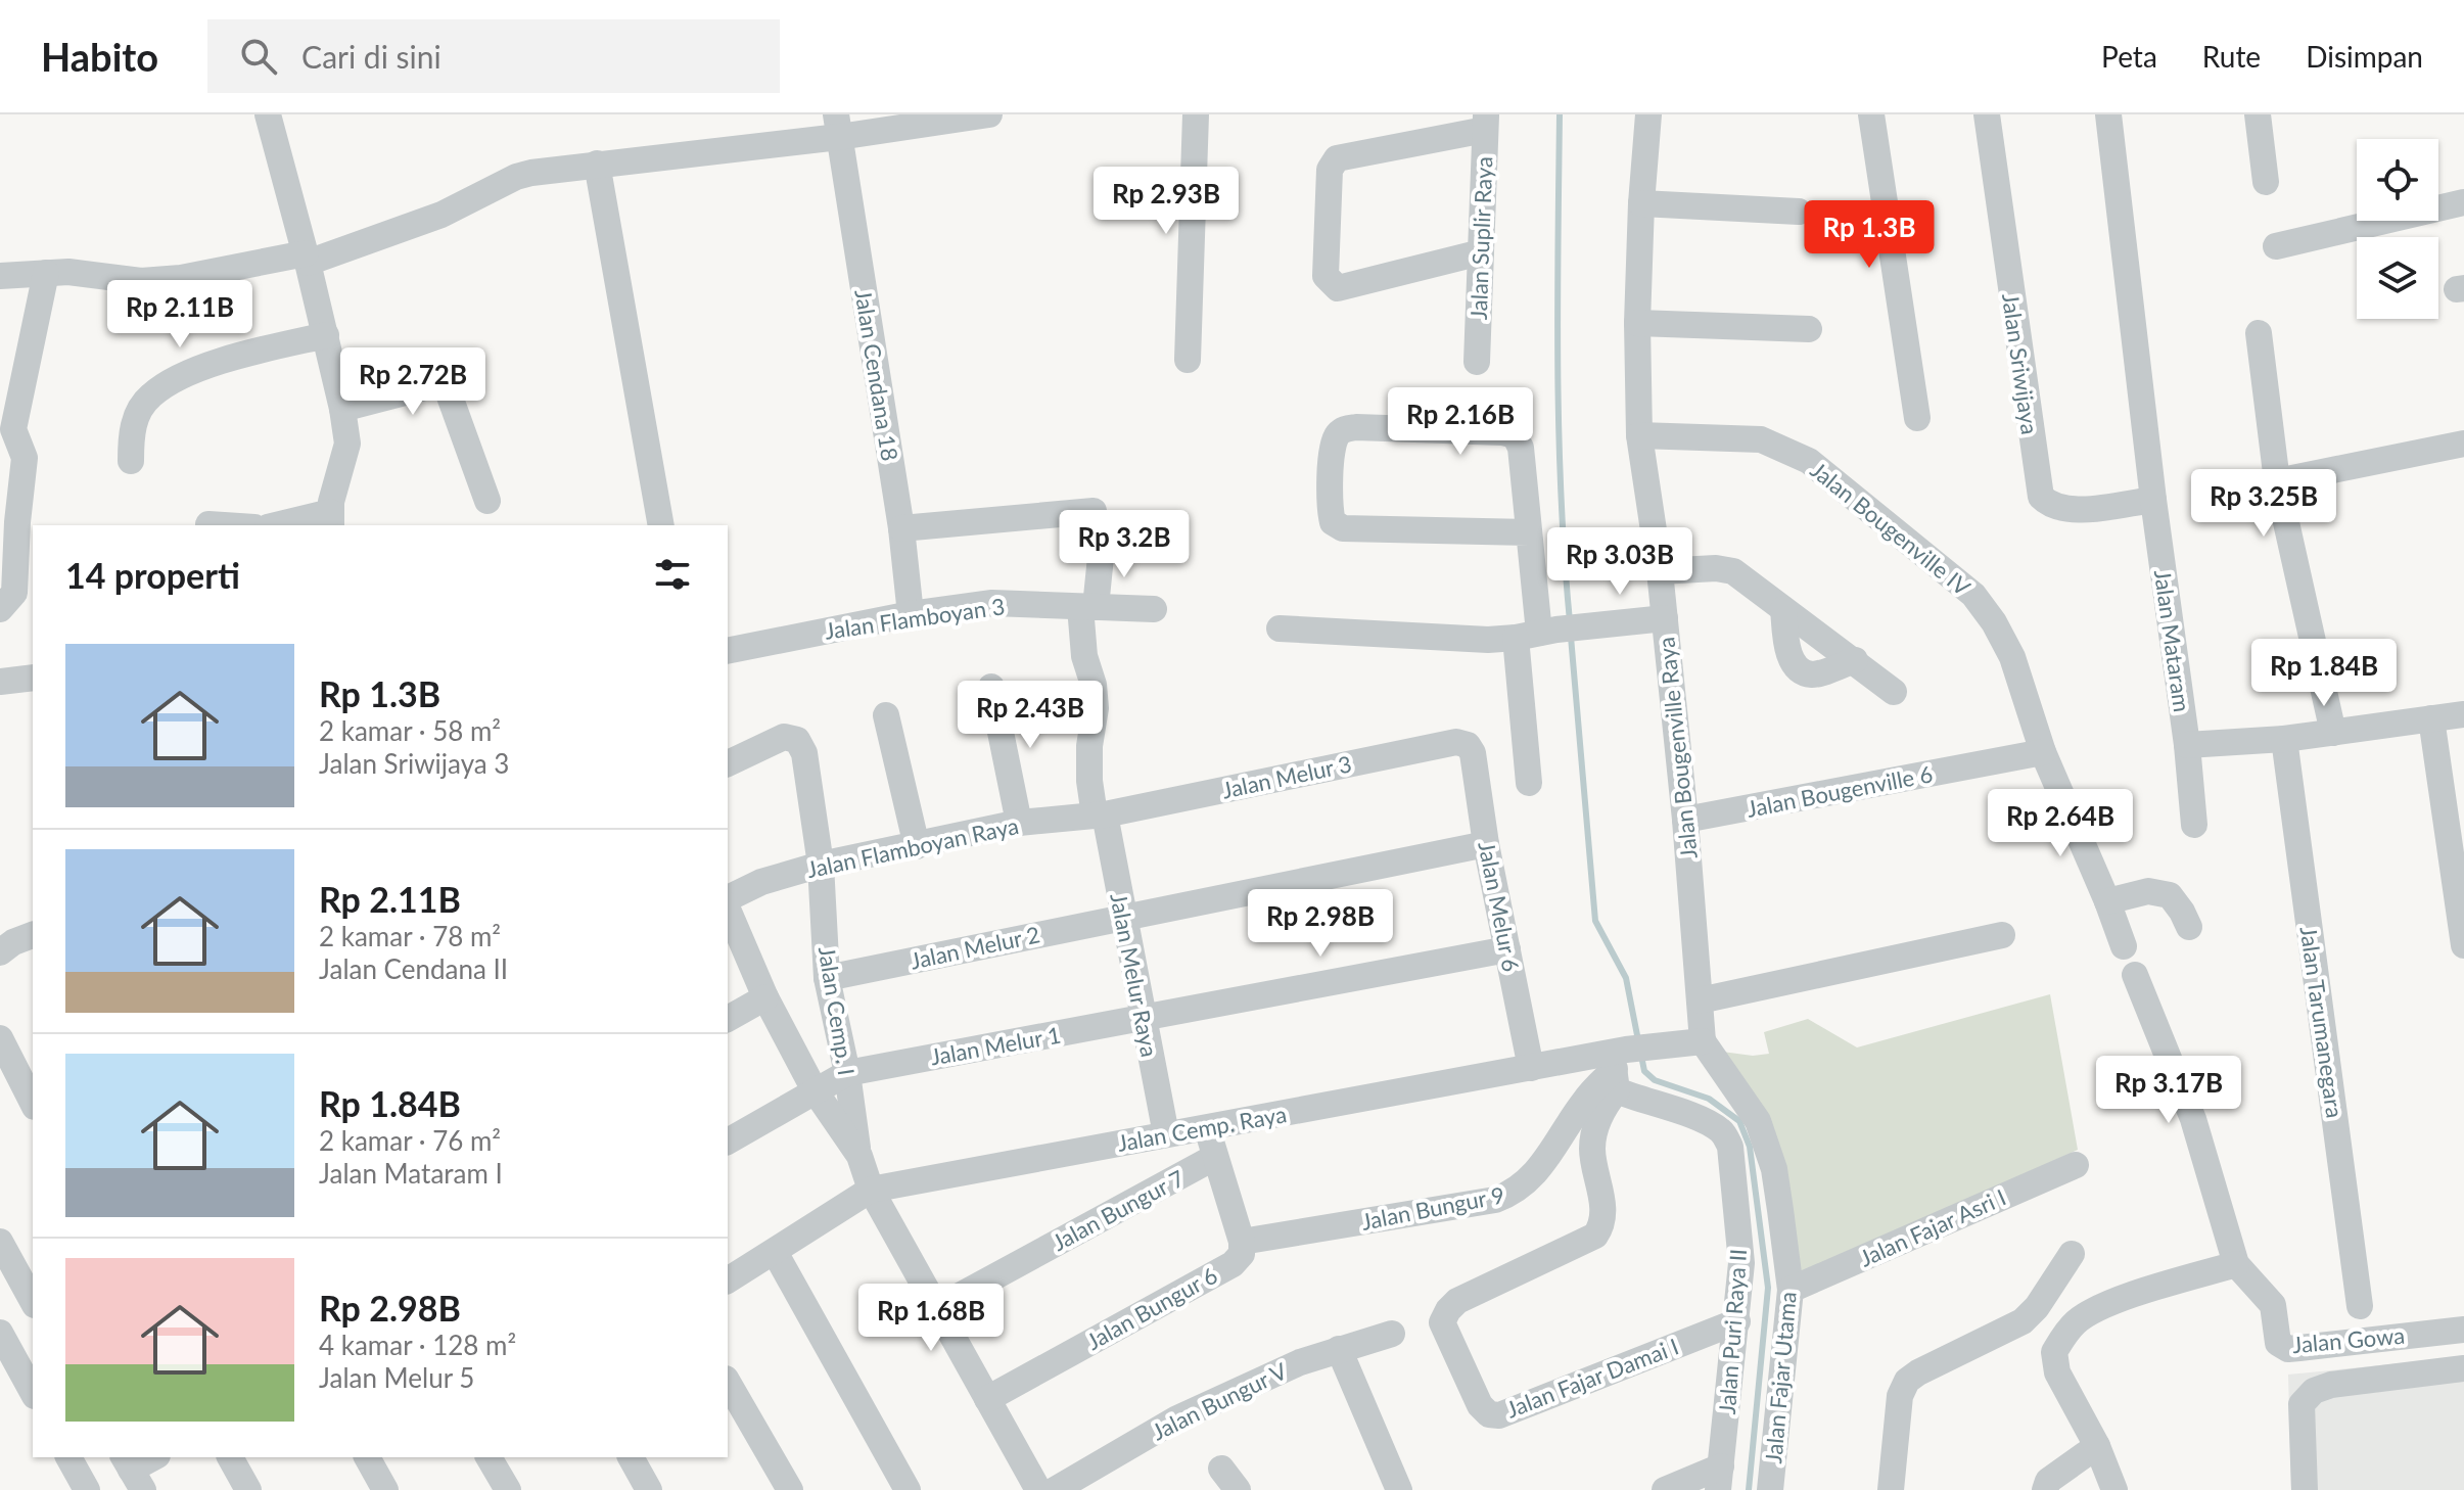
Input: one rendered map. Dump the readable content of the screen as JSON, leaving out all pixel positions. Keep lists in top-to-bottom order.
{
  "streets": {
    "street": [
      "Jalan Suplir Raya",
      "Jalan Sriwijaya",
      "Jalan Cendana 18",
      "Jalan Bougenville IV",
      "Jalan Flamboyan 3",
      "Jalan Mataram",
      "Jalan Bougenville Raya",
      "Jalan Melur 3",
      "Jalan Bougenville 6",
      "Jalan Flamboyan Raya",
      "Jalan Melur 6",
      "Jalan Melur 2",
      "Jalan Melur Raya",
      "Jalan Cemp. I",
      "Jalan Tarumanegara",
      "Jalan Melur 1",
      "Jalan Cemp. Raya",
      "Jalan Bungur 9",
      "Jalan Bungur 7",
      "Jalan Fajar Asri I",
      "Jalan Bungur 6",
      "Jalan Puri Raya II",
      "Jalan Gowa",
      "Jalan Fajar Damai I",
      "Jalan Fajar Utama",
      "Jalan Bungur V"
    ]
  },
  "crossings": [
    ["Jalan Sriwijaya", "Jalan Mataram"],
    ["Jalan Cendana 18", "Jalan Flamboyan 3"],
    ["Jalan Bougenville IV", "Jalan Bougenville Raya"],
    ["Jalan Bougenville IV", "Jalan Bougenville 6"],
    ["Jalan Flamboyan 3", "Jalan Melur Raya"],
    ["Jalan Mataram", "Jalan Tarumanegara"],
    ["Jalan Bougenville Raya", "Jalan Bougenville 6"],
    ["Jalan Bougenville Raya", "Jalan Cemp. Raya"],
    ["Jalan Bougenville Raya", "Jalan Fajar Utama"],
    ["Jalan Melur 3", "Jalan Flamboyan Raya"],
    ["Jalan Melur 3", "Jalan Melur 6"],
    ["Jalan Melur 3", "Jalan Melur Raya"],
    ["Jalan Flamboyan Raya", "Jalan Melur Raya"],
    ["Jalan Flamboyan Raya", "Jalan Cemp. I"],
    ["Jalan Melur 6", "Jalan Melur 2"],
    ["Jalan Melur 6", "Jalan Melur 1"],
    ["Jalan Melur 6", "Jalan Cemp. Raya"],
    ["Jalan Melur 2", "Jalan Melur Raya"],
    ["Jalan Melur 2", "Jalan Cemp. I"],
    ["Jalan Melur Raya", "Jalan Melur 1"],
    ["Jalan Melur Raya", "Jalan Cemp. Raya"],
    ["Jalan Cemp. I", "Jalan Melur 1"],
    ["Jalan Cemp. I", "Jalan Cemp. Raya"],
    ["Jalan Cemp. I", "Jalan Bungur 7"],
    ["Jalan Cemp. I", "Jalan Bungur 6"],
    ["Jalan Cemp. Raya", "Jalan Bungur 9"],
    ["Jalan Cemp. Raya", "Jalan Puri Raya II"],
    ["Jalan Cemp. Raya", "Jalan Fajar Damai I"],
    ["Jalan Cemp. Raya", "Jalan Fajar Utama"],
    ["Jalan Bungur 9", "Jalan Bungur 6"],
    ["Jalan Bungur 9", "Jalan Puri Raya II"],
    ["Jalan Bungur 9", "Jalan Fajar Damai I"],
    ["Jalan Fajar Asri I", "Jalan Fajar Utama"],
    ["Jalan Puri Raya II", "Jalan Fajar Damai I"]
  ],
  "page": {
    "header": "Habito",
    "search": "Cari di sini",
    "nav": ["Peta", "Rute", "Disimpan"],
    "price": [
      "Rp 2.93B",
      "Rp 1.3B",
      "Rp 2.11B",
      "Rp 2.72B",
      "Rp 2.16B",
      "Rp 3.25B",
      "Rp 3.2B",
      "Rp 3.03B",
      "Rp 1.84B",
      "Rp 2.43B",
      "Rp 2.64B",
      "Rp 2.98B",
      "Rp 3.17B",
      "Rp 1.68B"
    ],
    "heading": "14 properti",
    "list": [
      {
        "name": "Rp 1.3B",
        "note": "2 kamar · 58 m² · Jalan Sriwijaya 3"
      },
      {
        "name": "Rp 2.11B",
        "note": "2 kamar · 78 m² · Jalan Cendana II"
      },
      {
        "name": "Rp 1.84B",
        "note": "2 kamar · 76 m² · Jalan Mataram I"
      },
      {
        "name": "Rp 2.98B",
        "note": "4 kamar · 128 m² · Jalan Melur 5"
      }
    ]
  }
}
